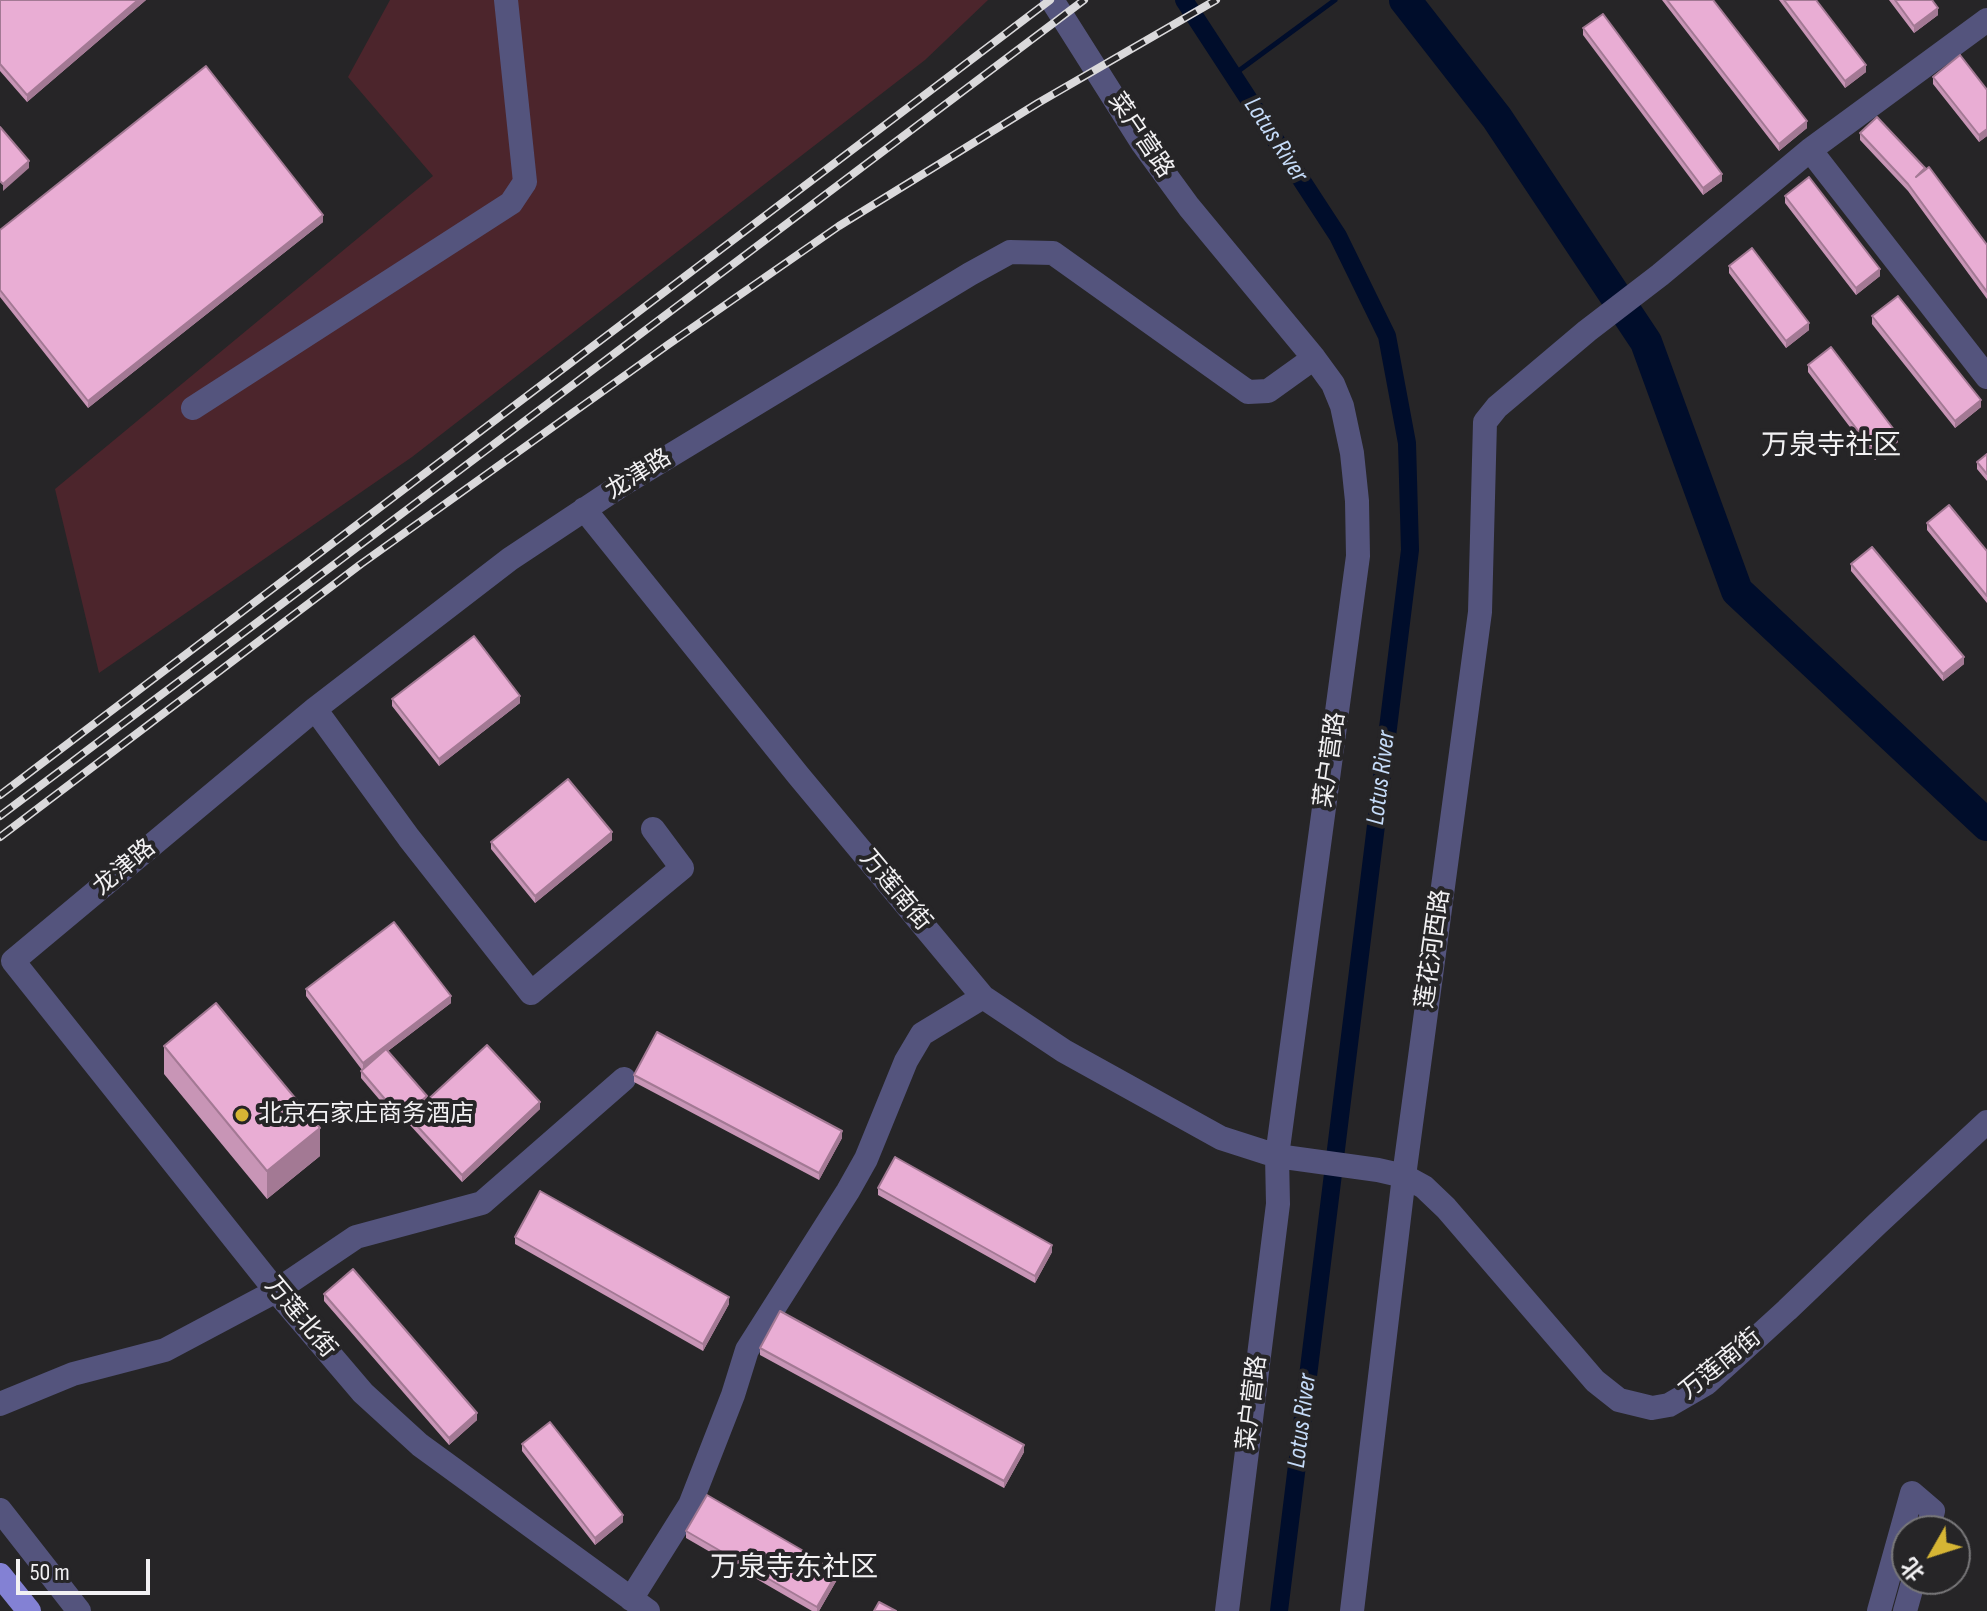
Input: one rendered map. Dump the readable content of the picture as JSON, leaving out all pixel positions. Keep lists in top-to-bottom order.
{
  "streets": {
    "street": [
      "菜户营路",
      "龙津路",
      "万莲南街",
      "莲花河西路",
      "万莲北街"
    ]
  },
  "crossings": [
    ["菜户营路", "龙津路"],
    ["菜户营路", "万莲南街"],
    ["龙津路", "万莲南街"],
    ["龙津路", "万莲北街"],
    ["万莲南街", "莲花河西路"]
  ],
  "districts": ["万泉寺社区", "万泉寺东社区"],
  "water": ["Lotus River"],
  "places": ["北京石家庄商务酒店"],
  "scale_bar": "50 m",
  "north": "bottom left"
}
